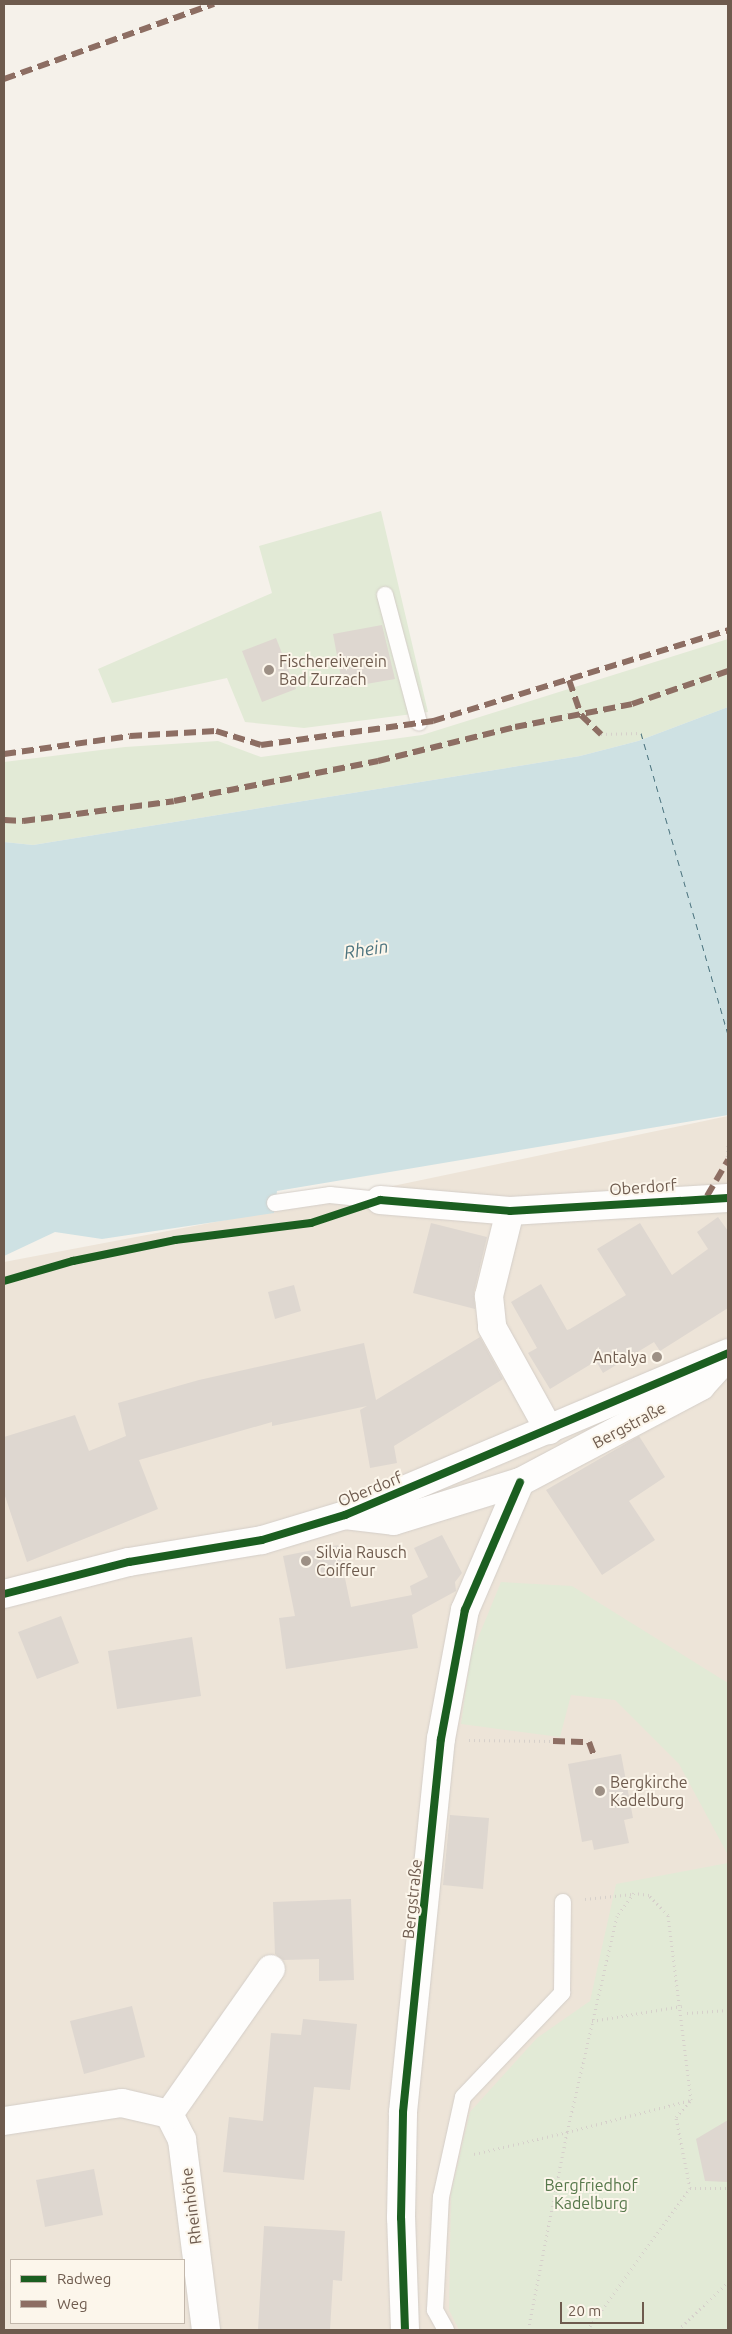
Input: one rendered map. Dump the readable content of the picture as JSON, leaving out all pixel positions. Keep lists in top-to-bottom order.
{
  "streets": {
    "street": ["Oberdorf", "Bergstraße", "Rheinhöhe"]
  },
  "crossings": [
    ["Oberdorf", "Bergstraße"]
  ],
  "water": ["Rhein"],
  "parks": ["Bergfriedhof Kadelburg"],
  "places": [
    "Fischereiverein Bad Zurzach",
    "Antalya",
    "Silvia Rausch Coiffeur",
    "Bergkirche Kadelburg"
  ],
  "legend": ["Radweg", "Weg"],
  "scale_bar": "20 m"
}
